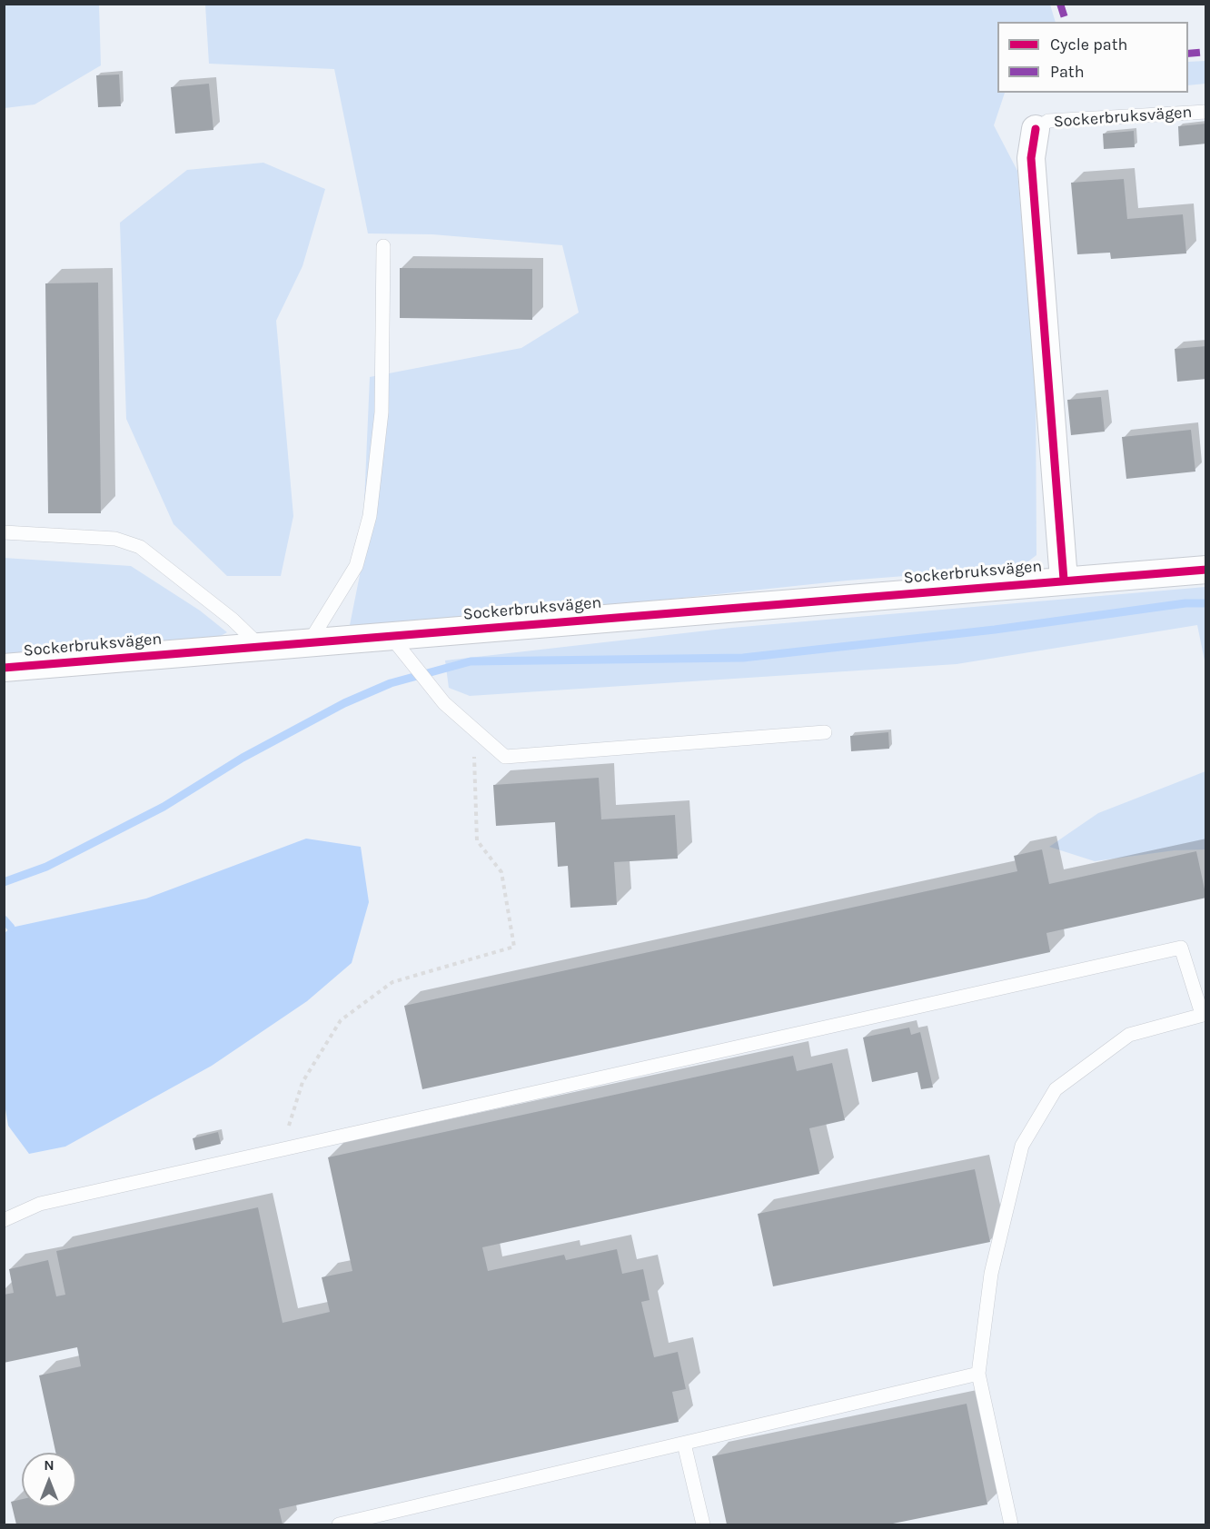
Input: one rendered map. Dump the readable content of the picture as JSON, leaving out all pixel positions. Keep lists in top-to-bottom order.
{
  "streets": {
    "street": ["Sockerbruksvägen"]
  },
  "legend": ["Cycle path", "Path"],
  "north": "top"
}
